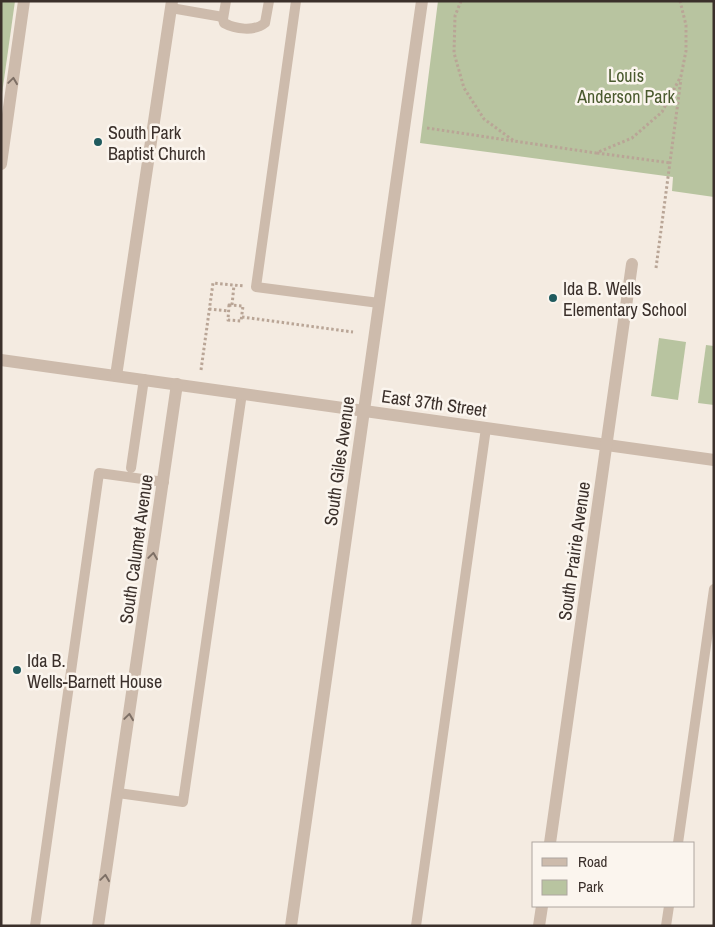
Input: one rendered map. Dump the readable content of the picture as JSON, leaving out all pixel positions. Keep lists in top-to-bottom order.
{
  "streets": {
    "street": [
      "East 37th Street",
      "South Giles Avenue",
      "South Calumet Avenue",
      "South Prairie Avenue"
    ]
  },
  "crossings": [
    ["East 37th Street", "South Giles Avenue"],
    ["East 37th Street", "South Calumet Avenue"],
    ["East 37th Street", "South Prairie Avenue"]
  ],
  "one_way": ["South Calumet Avenue"],
  "parks": ["Louis Anderson Park"],
  "places": ["South Park Baptist Church", "Ida B. Wells Elementary School", "Ida B. Wells-Barnett House"],
  "legend": ["Road", "Park"]
}
